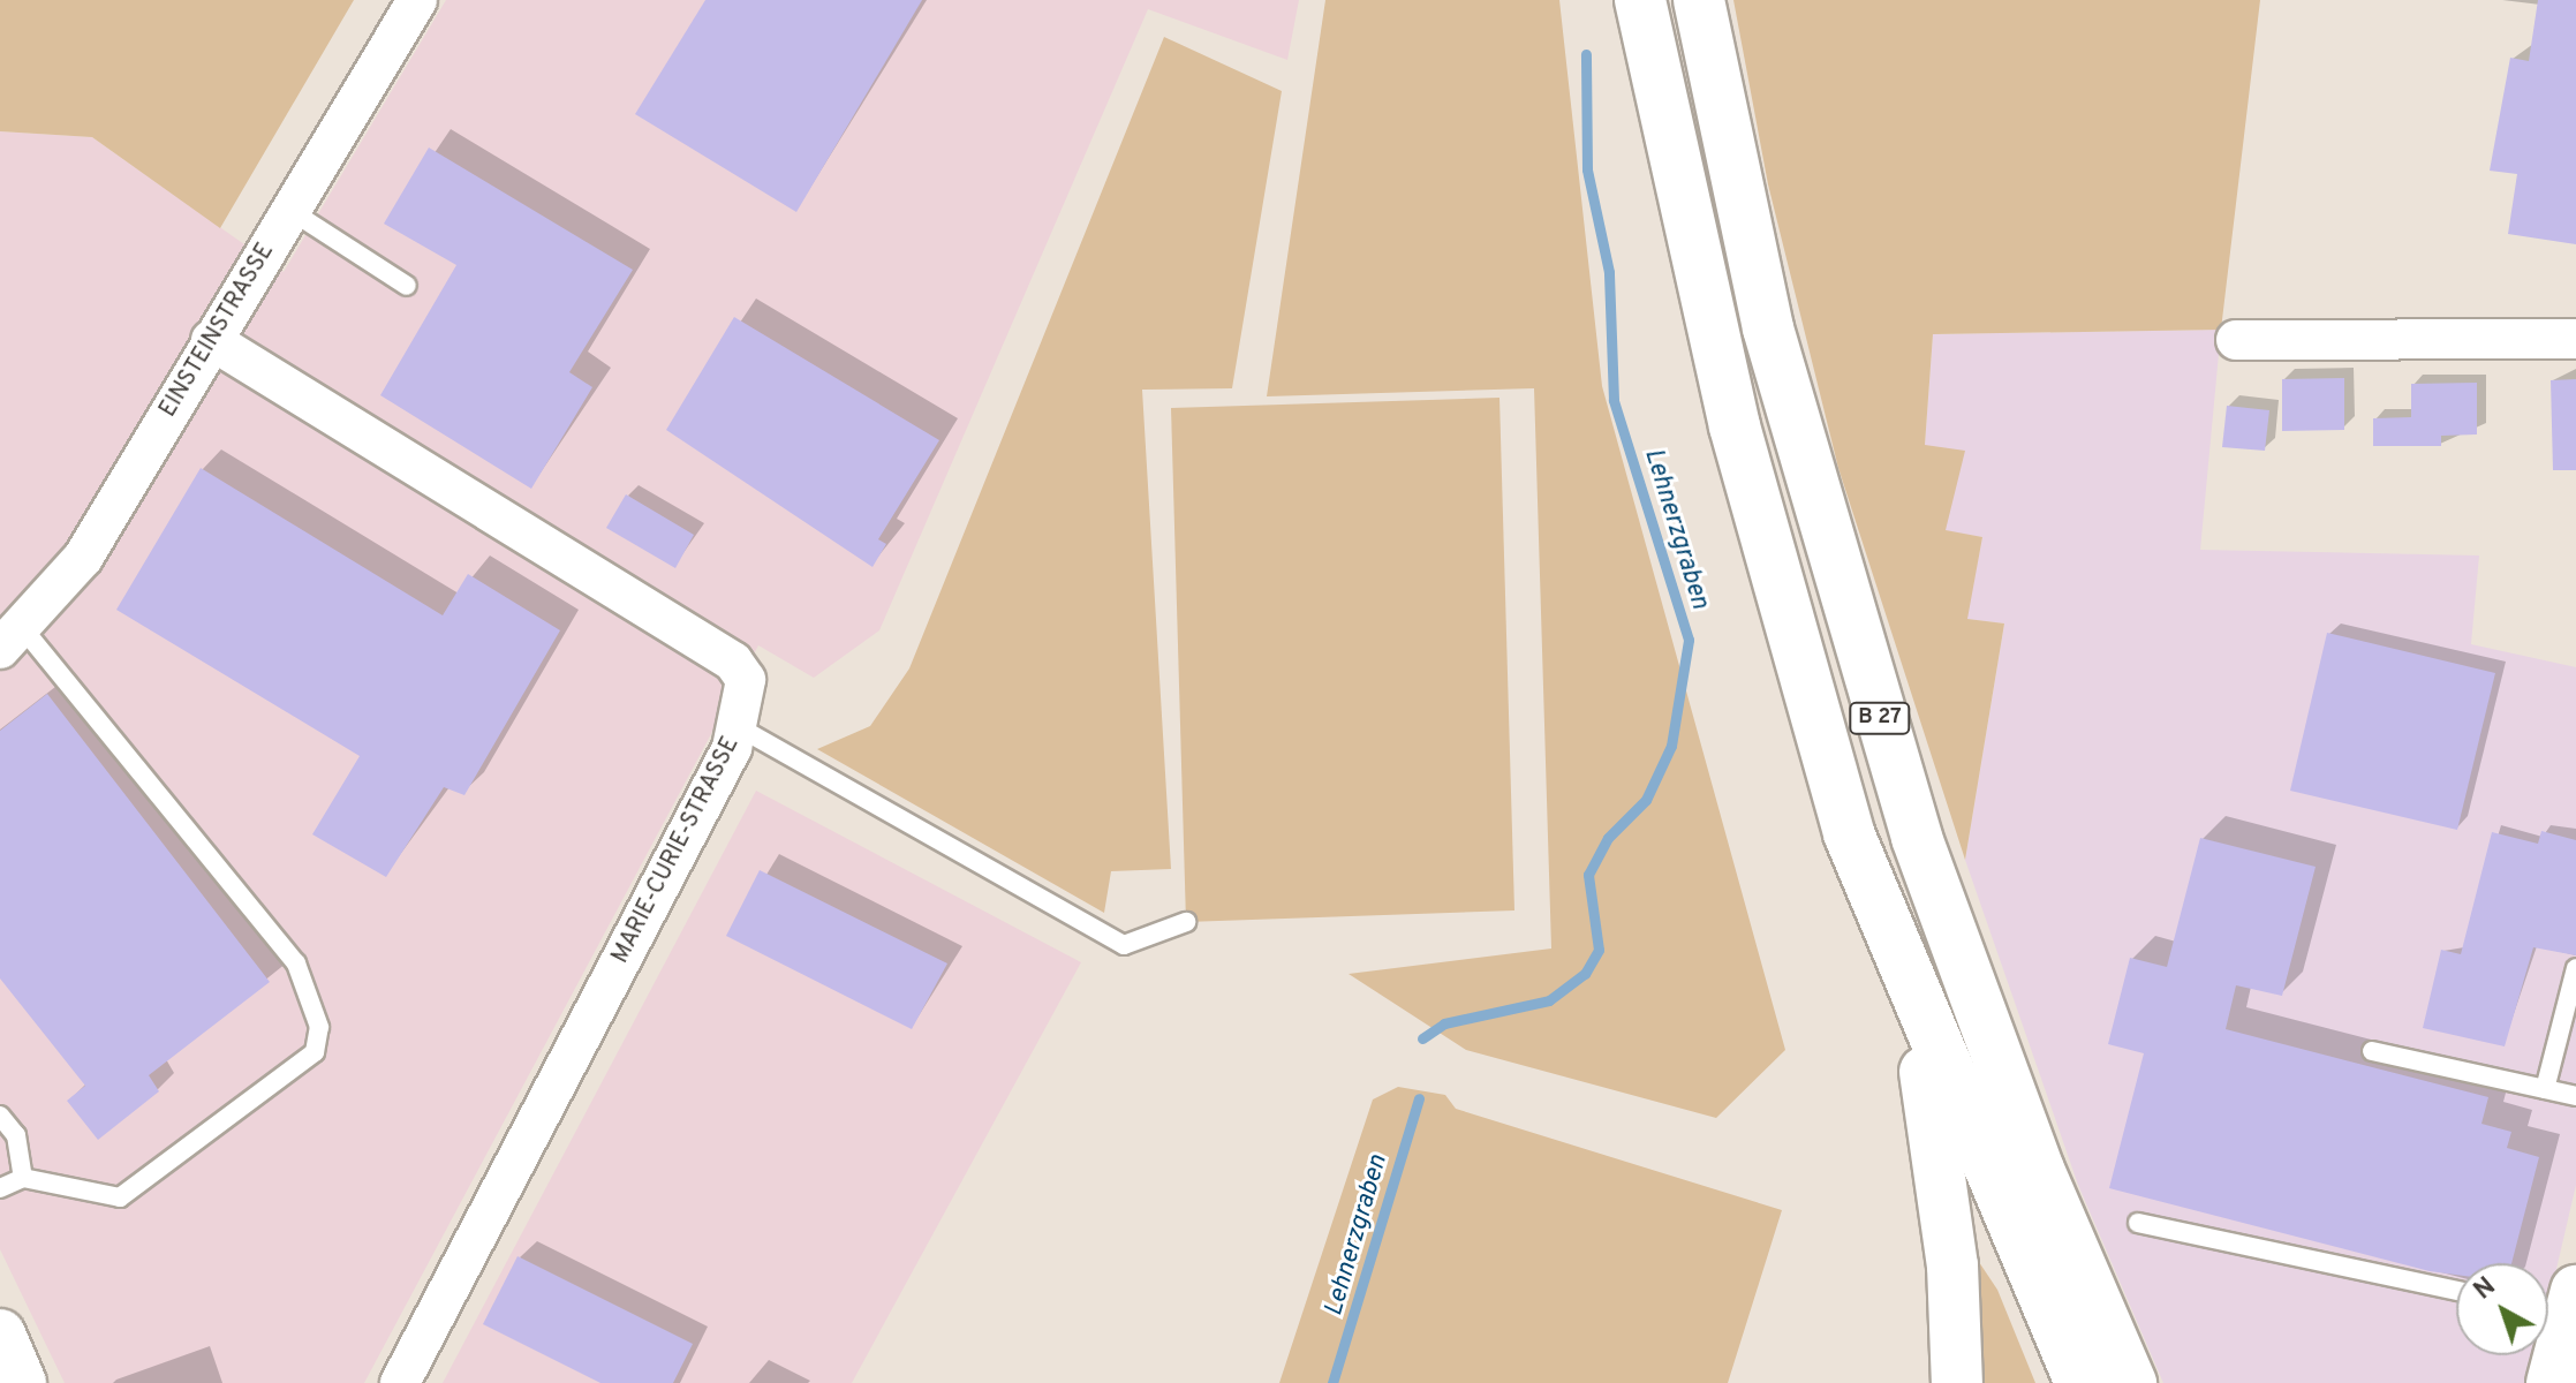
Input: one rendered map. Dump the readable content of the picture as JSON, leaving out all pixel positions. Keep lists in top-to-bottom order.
{
  "streets": {
    "main road": ["B 27"],
    "street": ["EINSTEINSTRASSE", "MARIE-CURIE-STRASSE"]
  },
  "crossings": [
    ["EINSTEINSTRASSE", "MARIE-CURIE-STRASSE"]
  ],
  "water": ["Lehnerzgraben"],
  "north": "top left"
}
